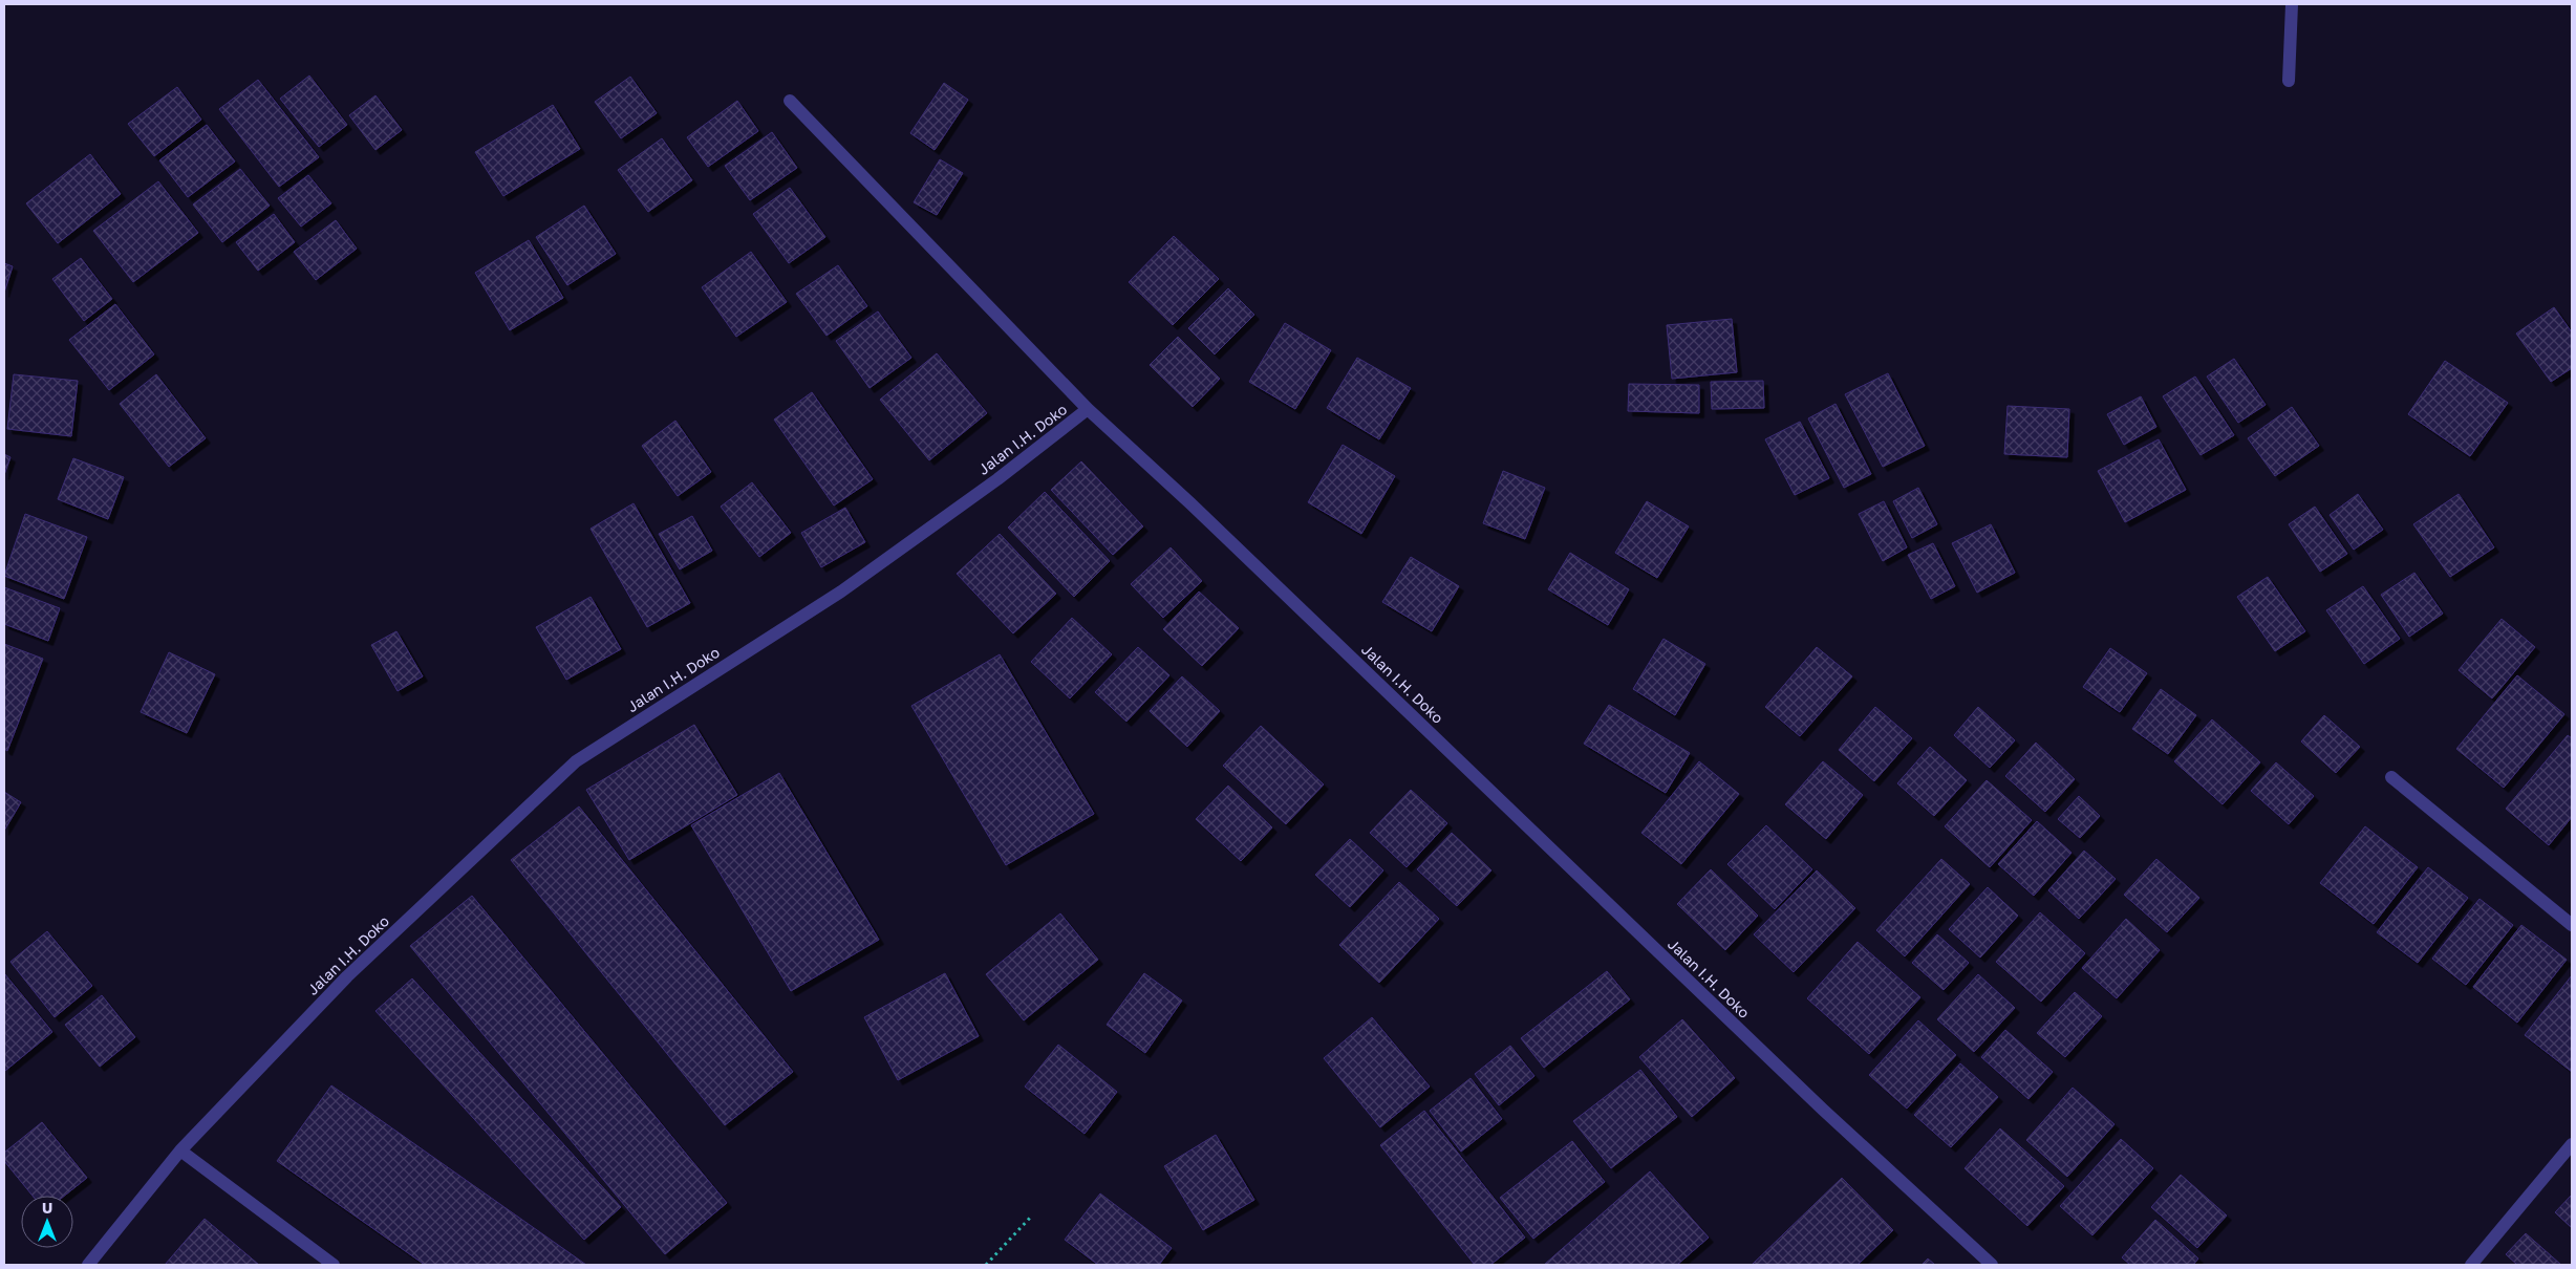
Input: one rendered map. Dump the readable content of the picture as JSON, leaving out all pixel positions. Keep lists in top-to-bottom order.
{
  "streets": {
    "street": ["Jalan I.H. Doko"]
  },
  "north": "top"
}
